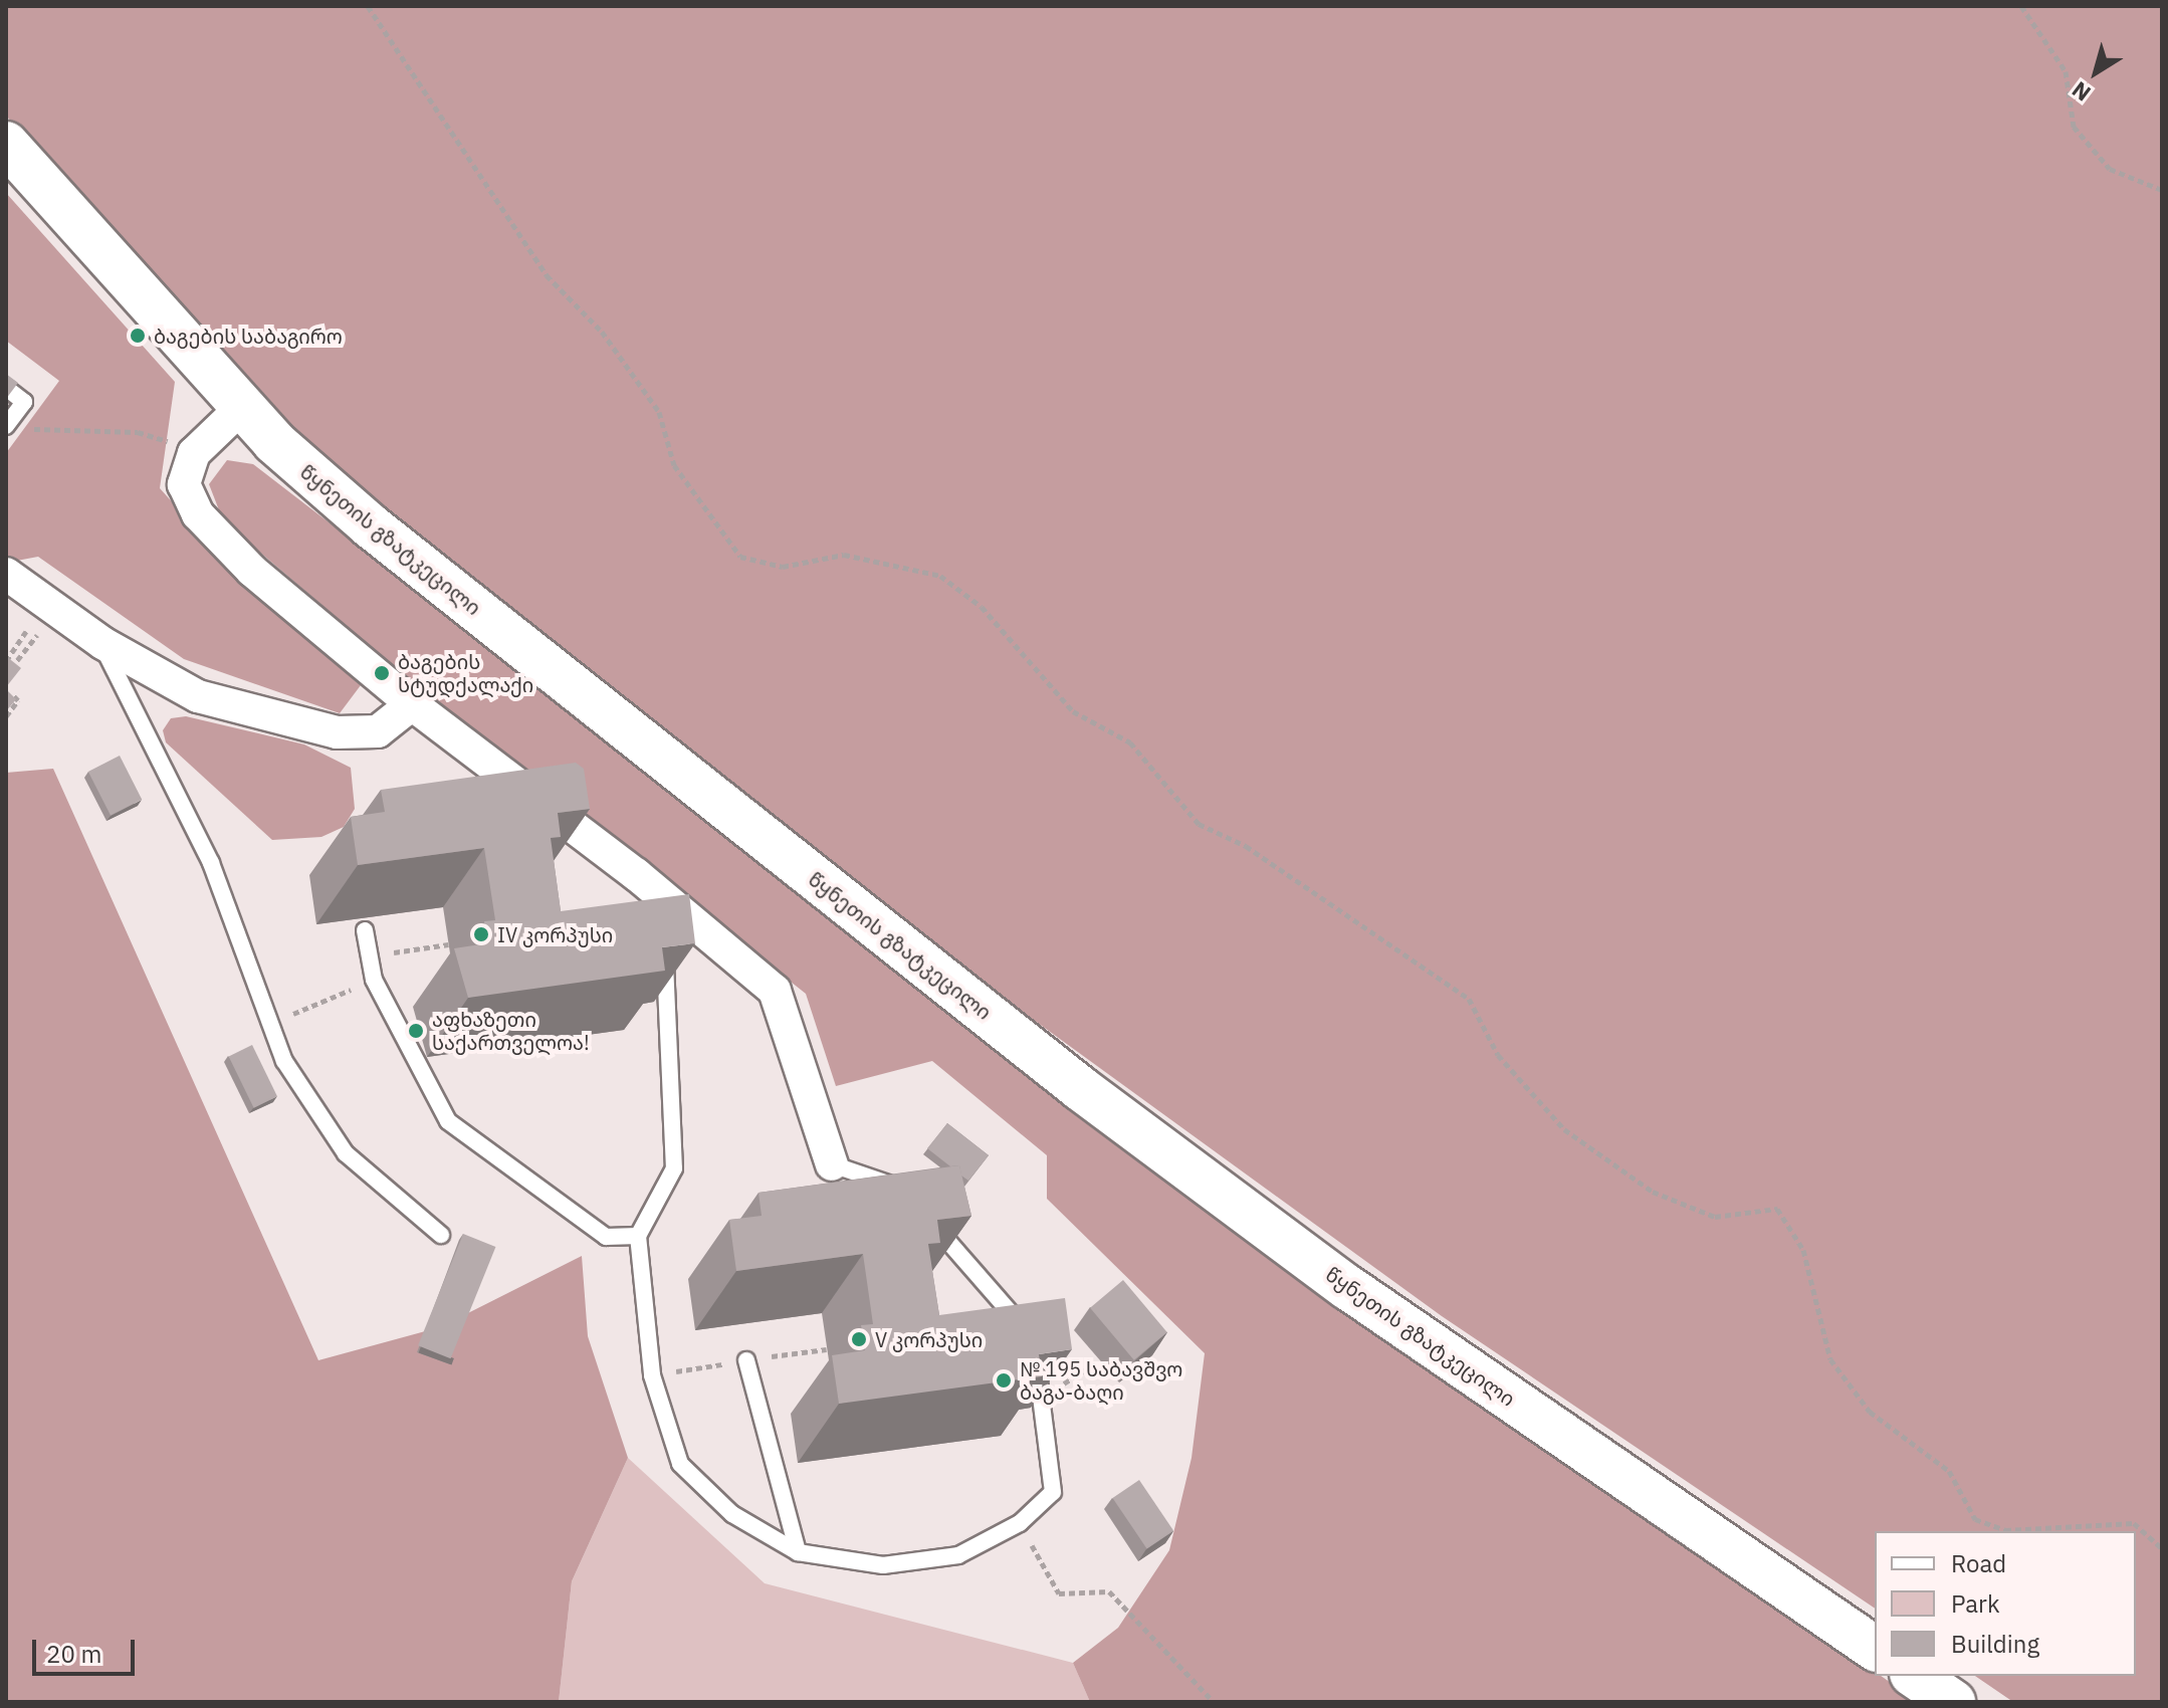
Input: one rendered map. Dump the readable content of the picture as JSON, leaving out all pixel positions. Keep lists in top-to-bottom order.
{
  "streets": {
    "main road": ["წყნეთის გზატკეცილი"]
  },
  "places": [
    "ბაგების საბაგირო",
    "ბაგების სტუდქალაქი",
    "IV კორპუსი",
    "აფხაზეთი საქართველოა!",
    "V კორპუსი",
    "№ 195 საბავშვო ბაგა-ბაღი"
  ],
  "legend": ["Road", "Park", "Building"],
  "scale_bar": "20 m",
  "north": "bottom left"
}
